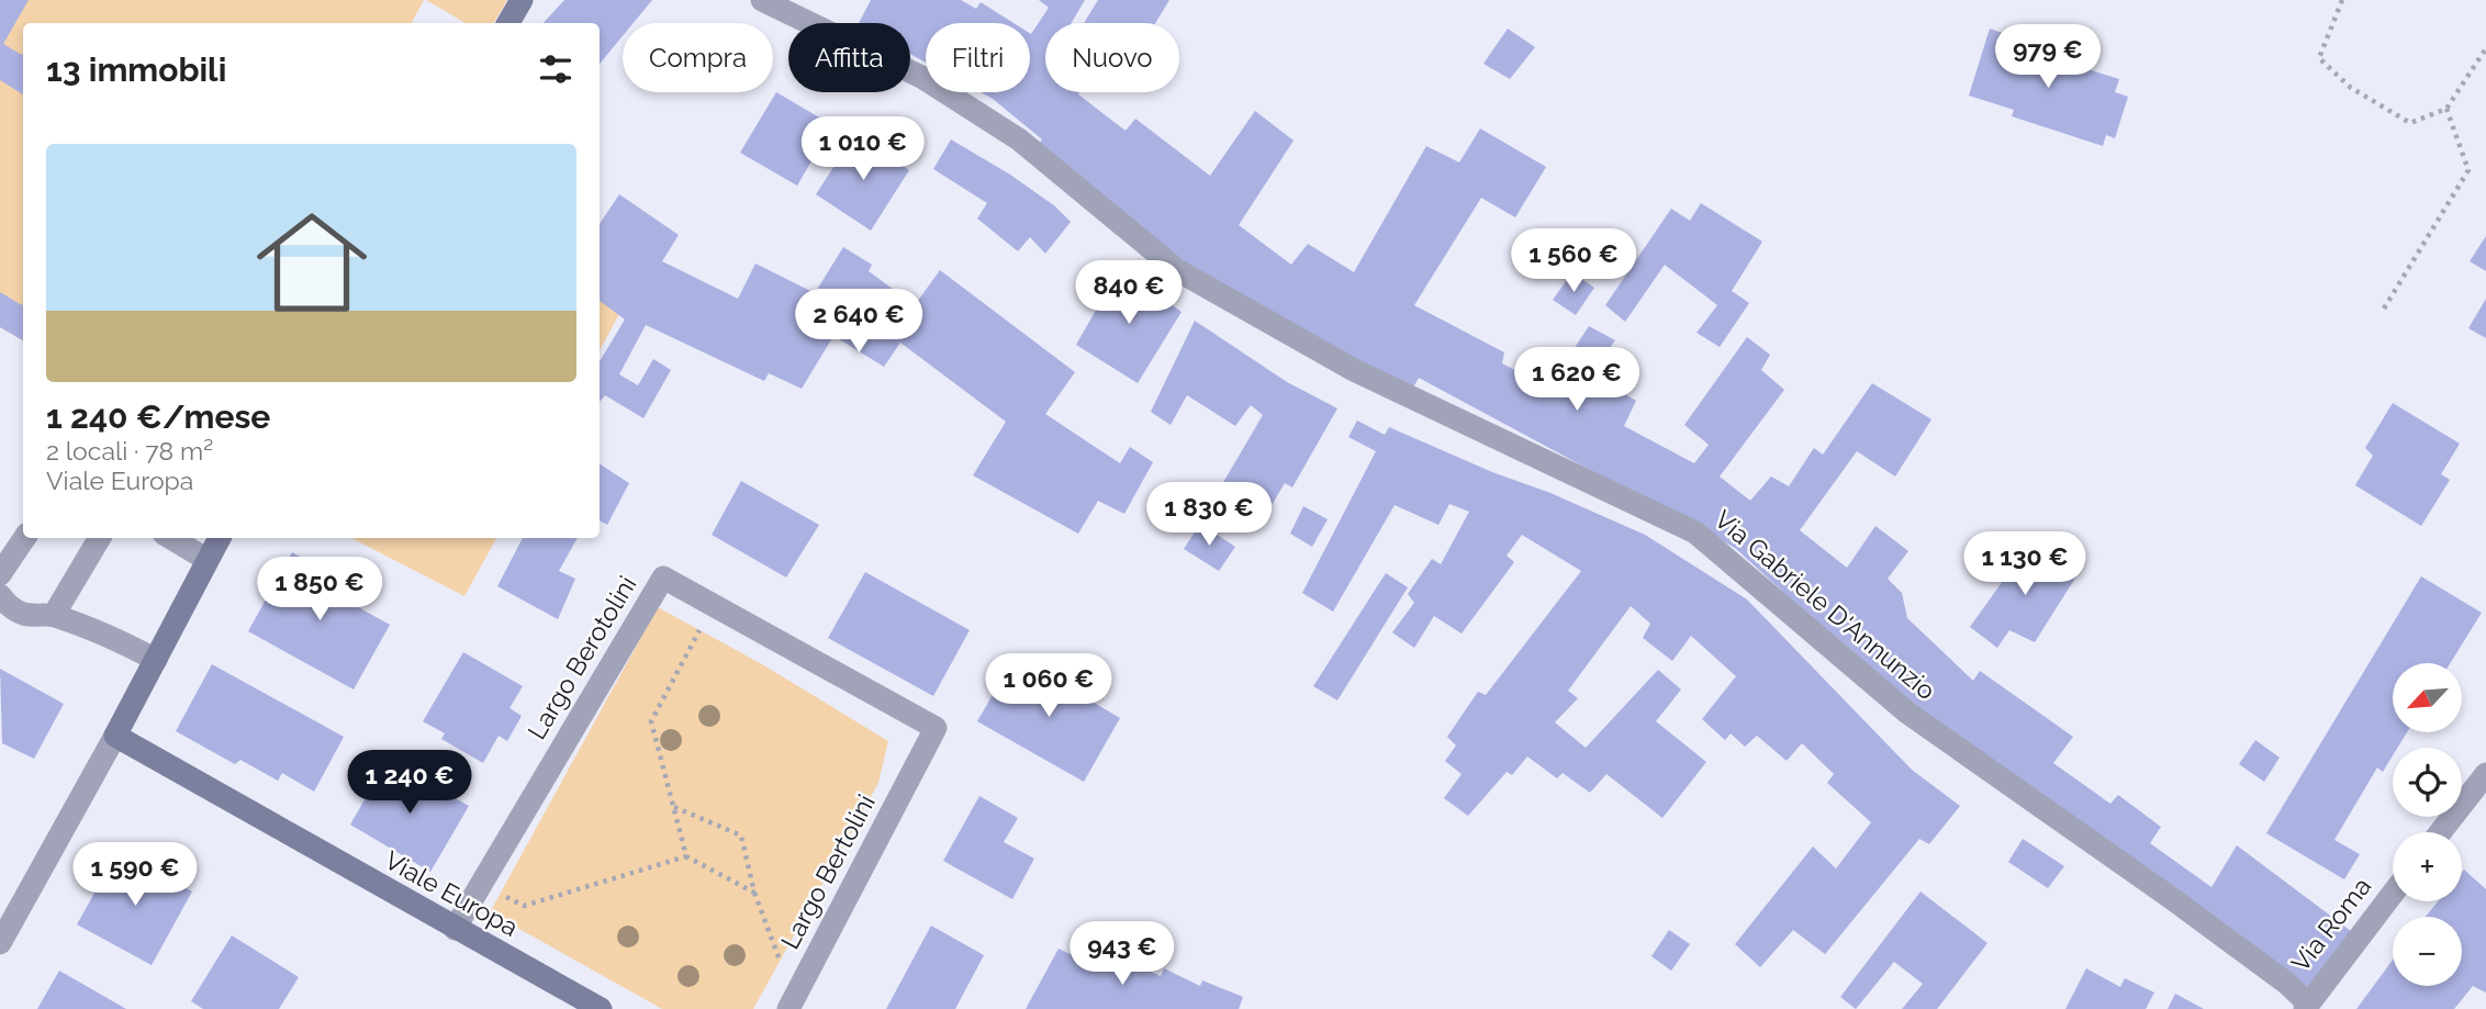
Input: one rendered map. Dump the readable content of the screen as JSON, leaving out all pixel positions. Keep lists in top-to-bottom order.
{
  "streets": {
    "main road": ["Viale Europa"],
    "street": [
      "Via Gabriele D'Annunzio",
      "Largo Berotolini",
      "Largo Bertolini",
      "Via Roma"
    ]
  },
  "crossings": [
    ["Via Gabriele D'Annunzio", "Via Roma"],
    ["Largo Berotolini", "Largo Bertolini"],
    ["Largo Berotolini", "Viale Europa"]
  ],
  "north": "bottom left",
  "page": {
    "chip": [
      "Compra",
      "Affitta",
      "Filtri",
      "Nuovo"
    ],
    "heading": "13 immobili",
    "price": [
      "979 €",
      "1 010 €",
      "1 560 €",
      "840 €",
      "2 640 €",
      "1 620 €",
      "1 830 €",
      "1 130 €",
      "1 850 €",
      "1 060 €",
      "1 240 €",
      "1 590 €",
      "943 €"
    ],
    "list": [
      {
        "name": "1 240 €/mese",
        "note": "2 locali · 78 m² · Viale Europa"
      }
    ],
    "map_buttons": ["+", "−"]
  }
}
